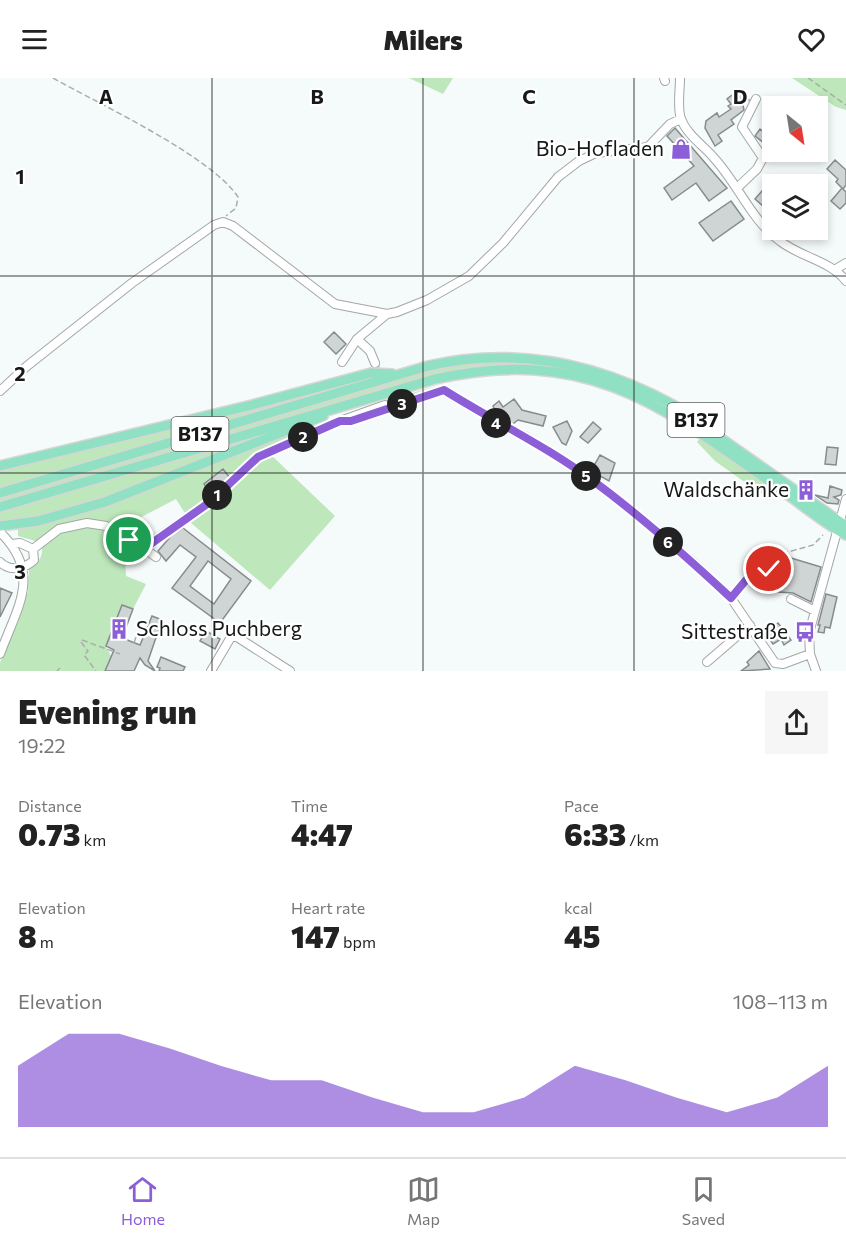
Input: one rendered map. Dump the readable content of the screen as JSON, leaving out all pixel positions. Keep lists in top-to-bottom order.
{
  "streets": {
    "main road": ["B137"]
  },
  "places": {
    "shop": ["Bio-Hofladen"],
    "building": ["Waldschänke", "Schloss Puchberg"],
    "bus stop": ["Sittestraße"]
  },
  "north": "bottom right",
  "page": {
    "header": "Milers",
    "pins": [
      "3",
      "4",
      "2",
      "5",
      "1",
      "6"
    ],
    "heading": ["Evening run", "19:22"],
    "stats": [
      ["Distance", "0.73 km"],
      ["Time", "4:47"],
      ["Pace", "6:33 /km"],
      ["Elevation", "8 m"],
      ["Heart rate", "147 bpm"],
      ["kcal", "45"]
    ],
    "chart": ["Elevation", "108–113 m"],
    "tabs": ["Home", "Map", "Saved"]
  },
  "grid": {
    "columns": [
      "A",
      "B",
      "C",
      "D"
    ],
    "rows": ["1", "2", "3"]
  }
}
